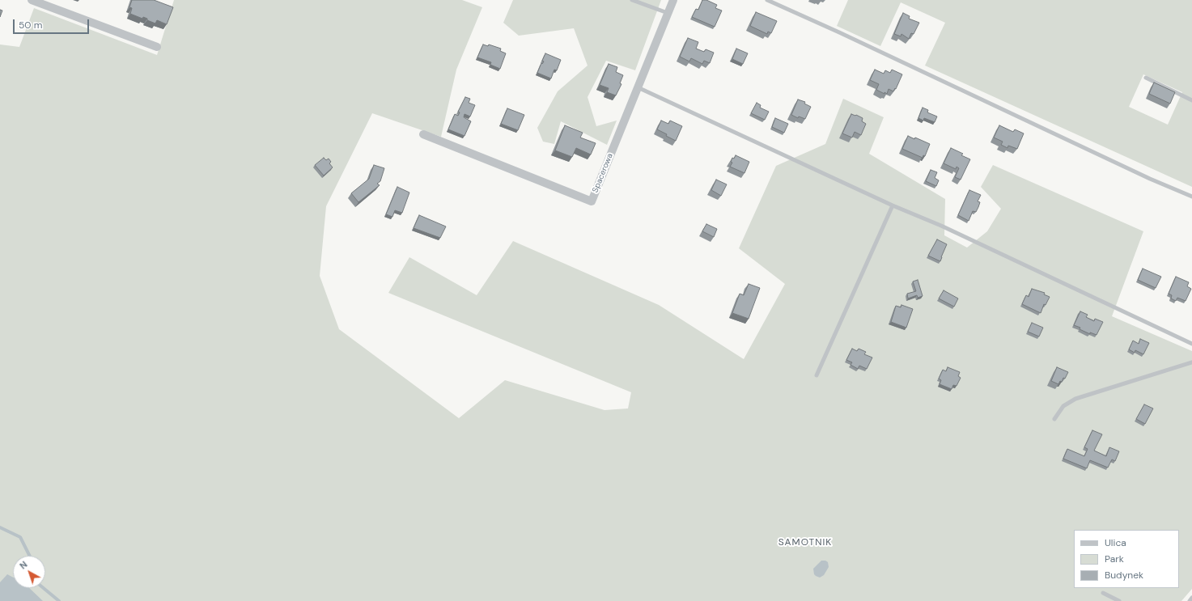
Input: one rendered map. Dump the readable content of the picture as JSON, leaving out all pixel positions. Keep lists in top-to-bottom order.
{
  "streets": {
    "street": ["Spacerowa"]
  },
  "districts": ["SAMOTNIK"],
  "legend": ["Ulica", "Park", "Budynek"],
  "scale_bar": "50 m",
  "north": "top left"
}
